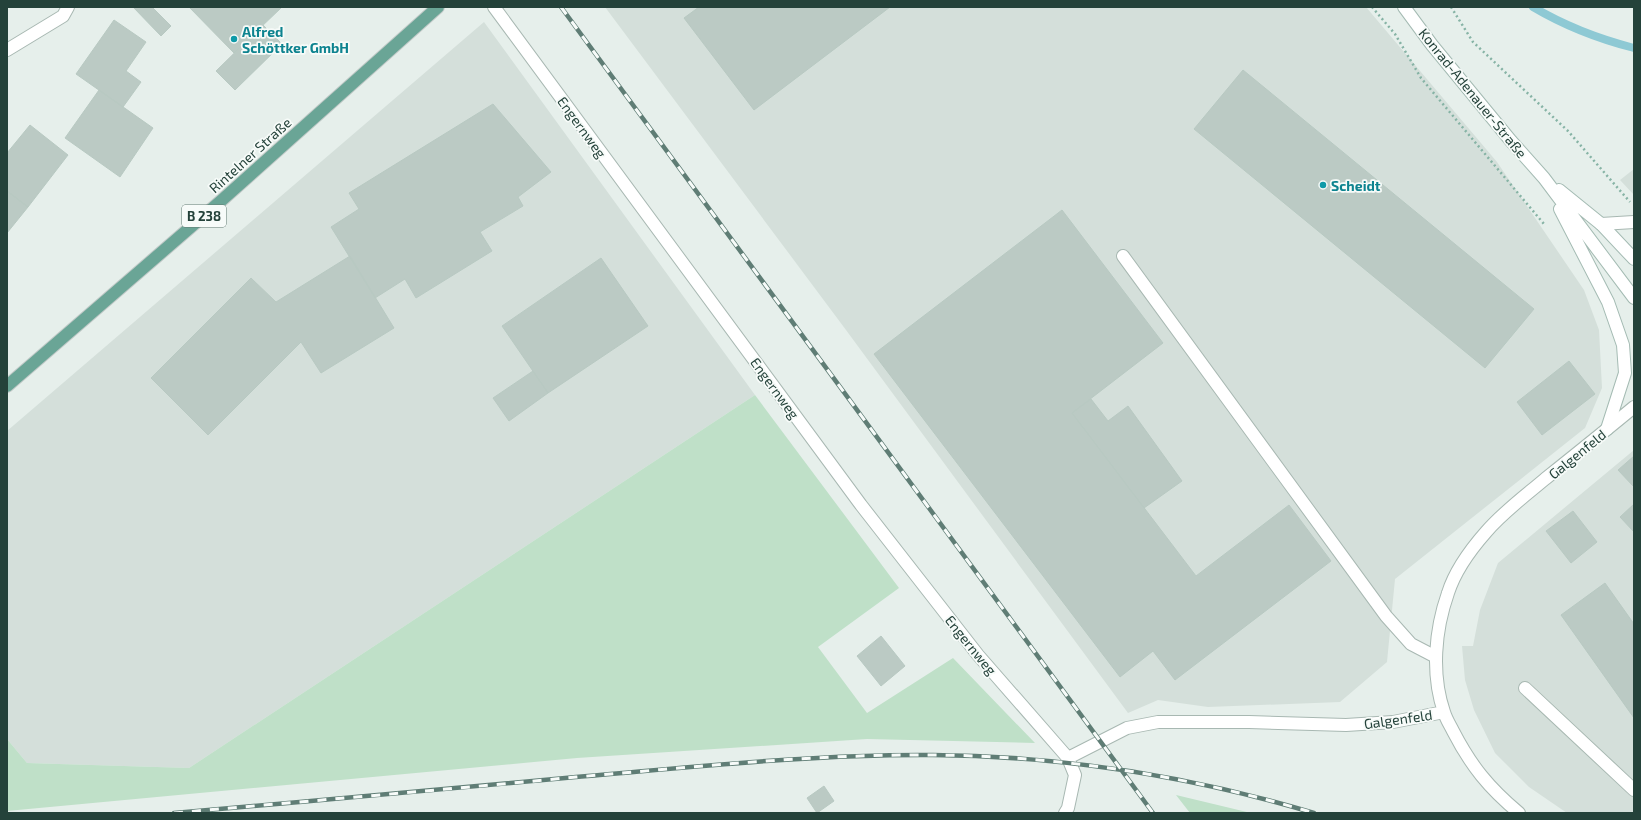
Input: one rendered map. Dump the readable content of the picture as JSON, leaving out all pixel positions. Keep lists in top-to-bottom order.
{
  "streets": {
    "main road": ["Rintelner Straße", "B 238"],
    "street": ["Konrad-Adenauer-Straße", "Engernweg", "Galgenfeld"]
  },
  "crossings": [
    ["Engernweg", "Galgenfeld"]
  ],
  "places": ["Alfred Schöttker GmbH", "Scheidt"]
}
